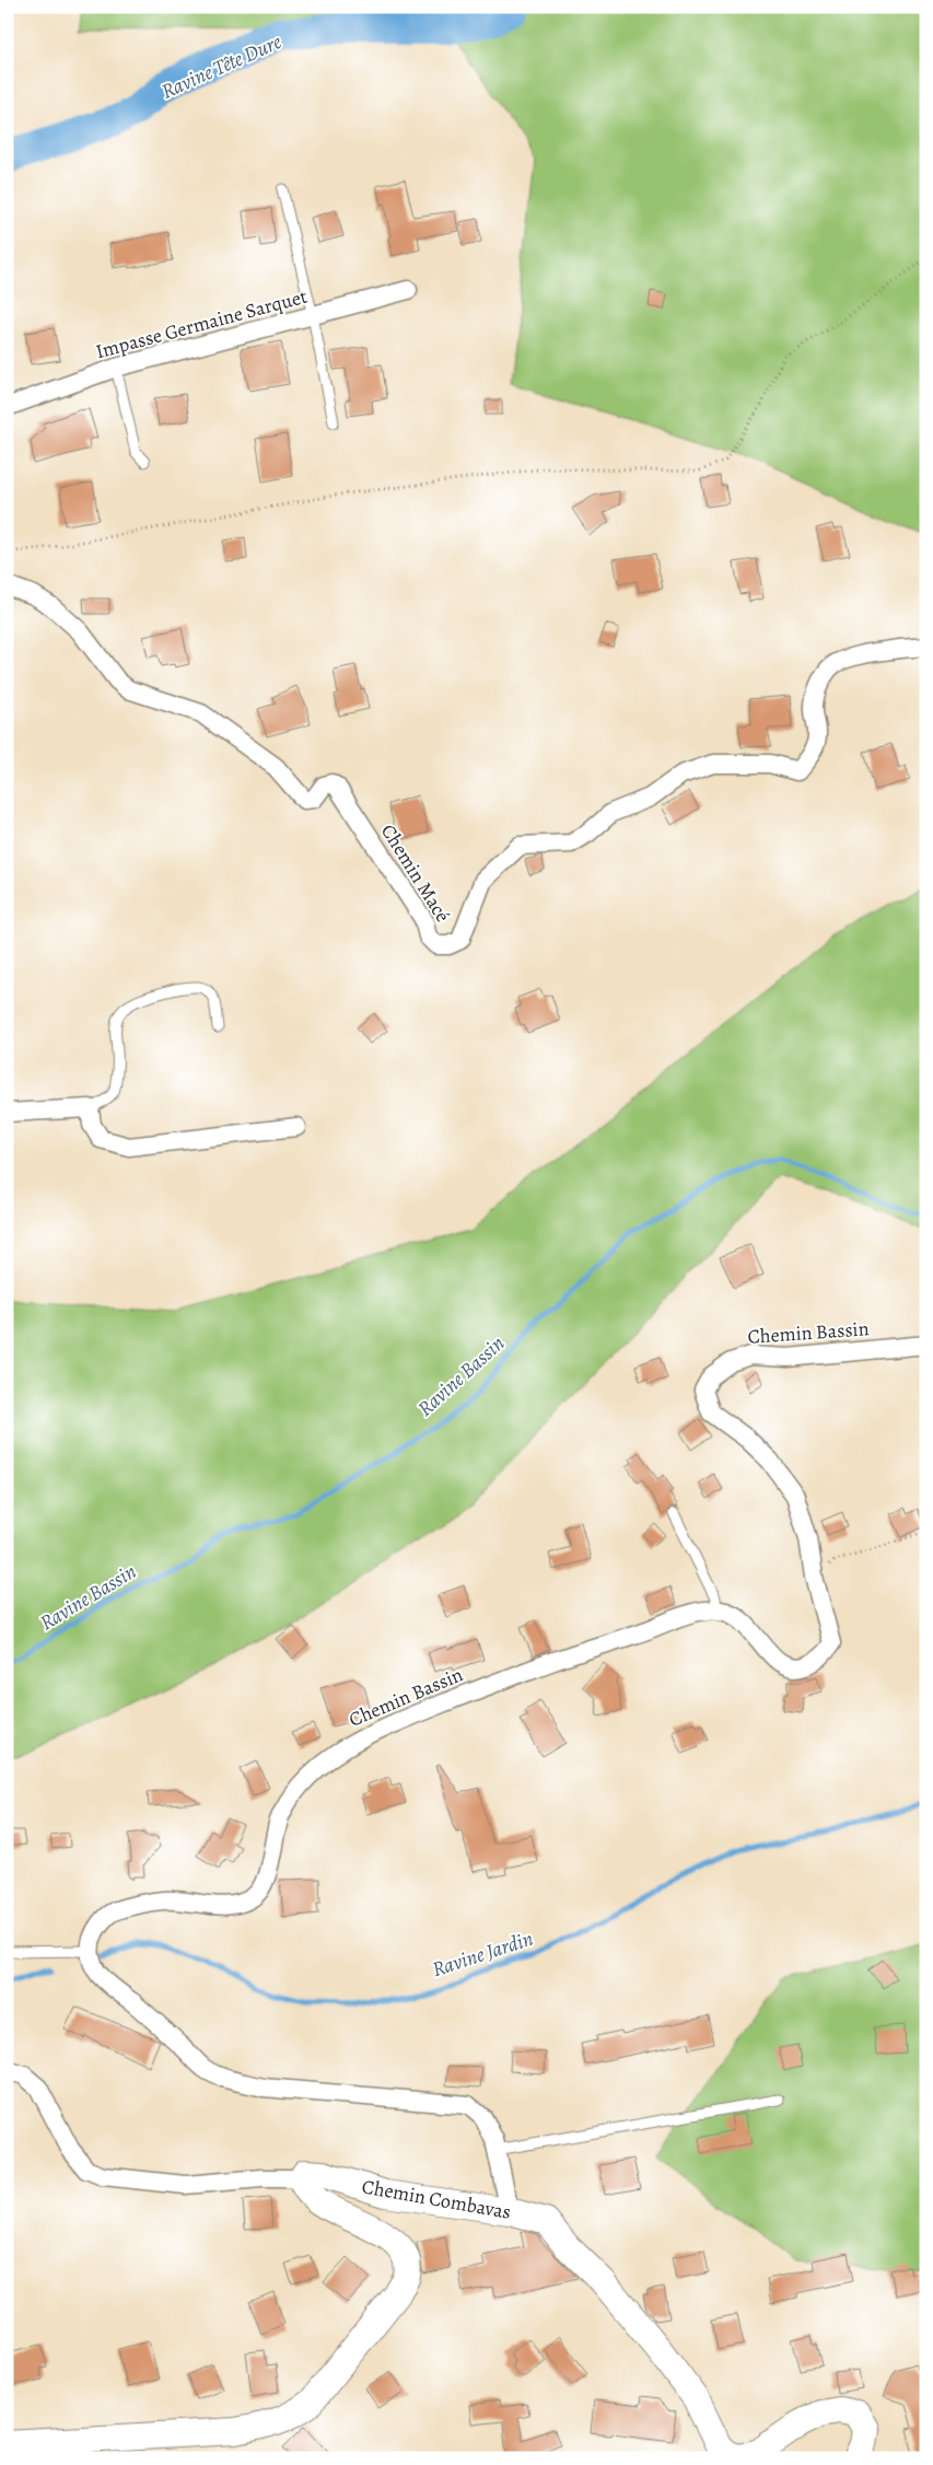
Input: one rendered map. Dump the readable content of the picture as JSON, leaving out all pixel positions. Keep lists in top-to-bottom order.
{
  "streets": {
    "street": [
      "Impasse Germaine Sarquet",
      "Chemin Macé",
      "Chemin Bassin",
      "Chemin Combavas"
    ]
  },
  "water": ["Ravine Tête Dure", "Ravine Bassin", "Ravine Jardin"]
}
